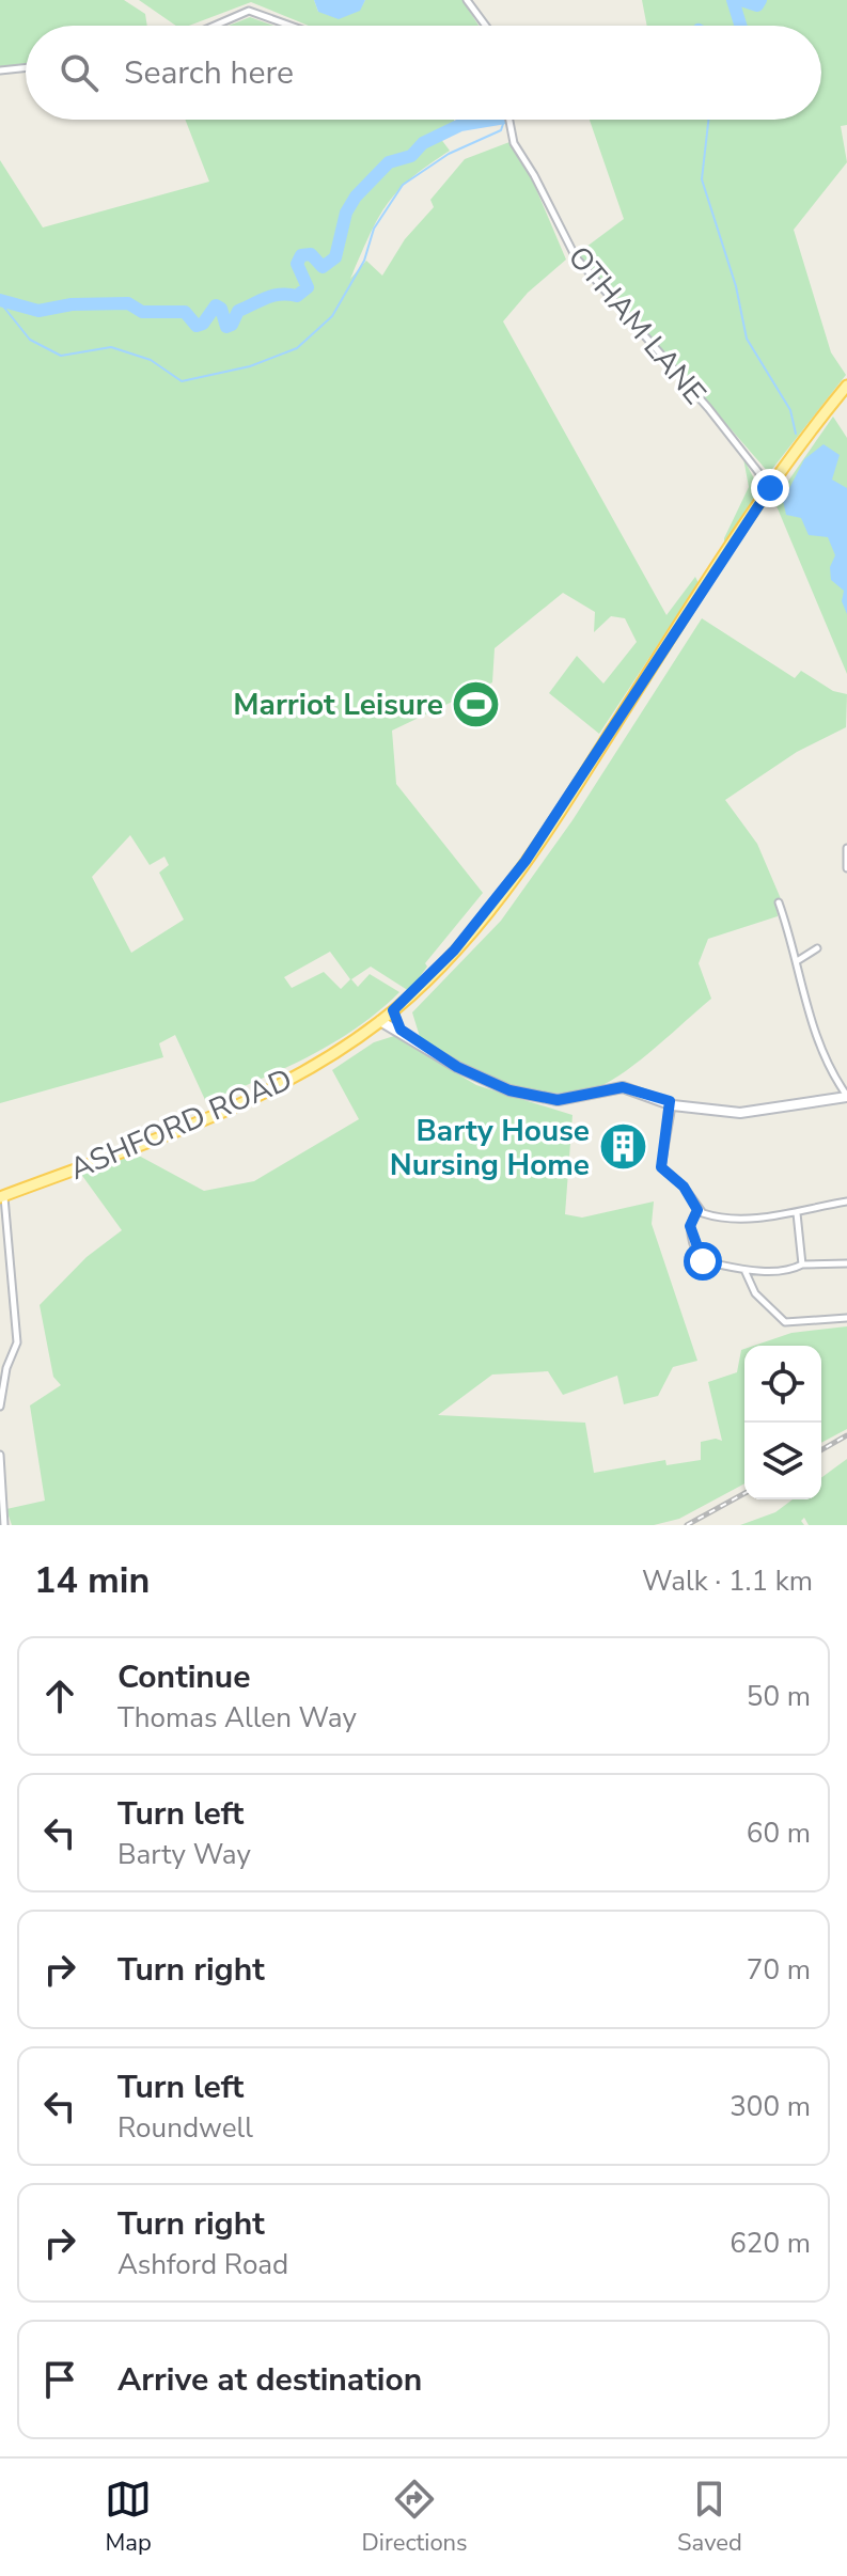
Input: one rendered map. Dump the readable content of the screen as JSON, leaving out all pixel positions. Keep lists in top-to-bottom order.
{
  "streets": {
    "main road": ["ASHFORD ROAD"],
    "street": ["OTHAM LANE"]
  },
  "crossings": [
    ["OTHAM LANE", "ASHFORD ROAD"]
  ],
  "places": {
    "sports": ["Marriot Leisure"],
    "building": ["Barty House Nursing Home"]
  },
  "page": {
    "search": "Search here",
    "heading": ["14 min", "Walk · 1.1 km"],
    "list": [
      ["Continue", "Thomas Allen Way", "50 m"],
      ["Turn left", "Barty Way", "60 m"],
      ["Turn right", "70 m"],
      ["Turn left", "Roundwell", "300 m"],
      ["Turn right", "Ashford Road", "620 m"],
      "Arrive at destination"
    ],
    "nav": ["Map", "Directions", "Saved"]
  }
}
